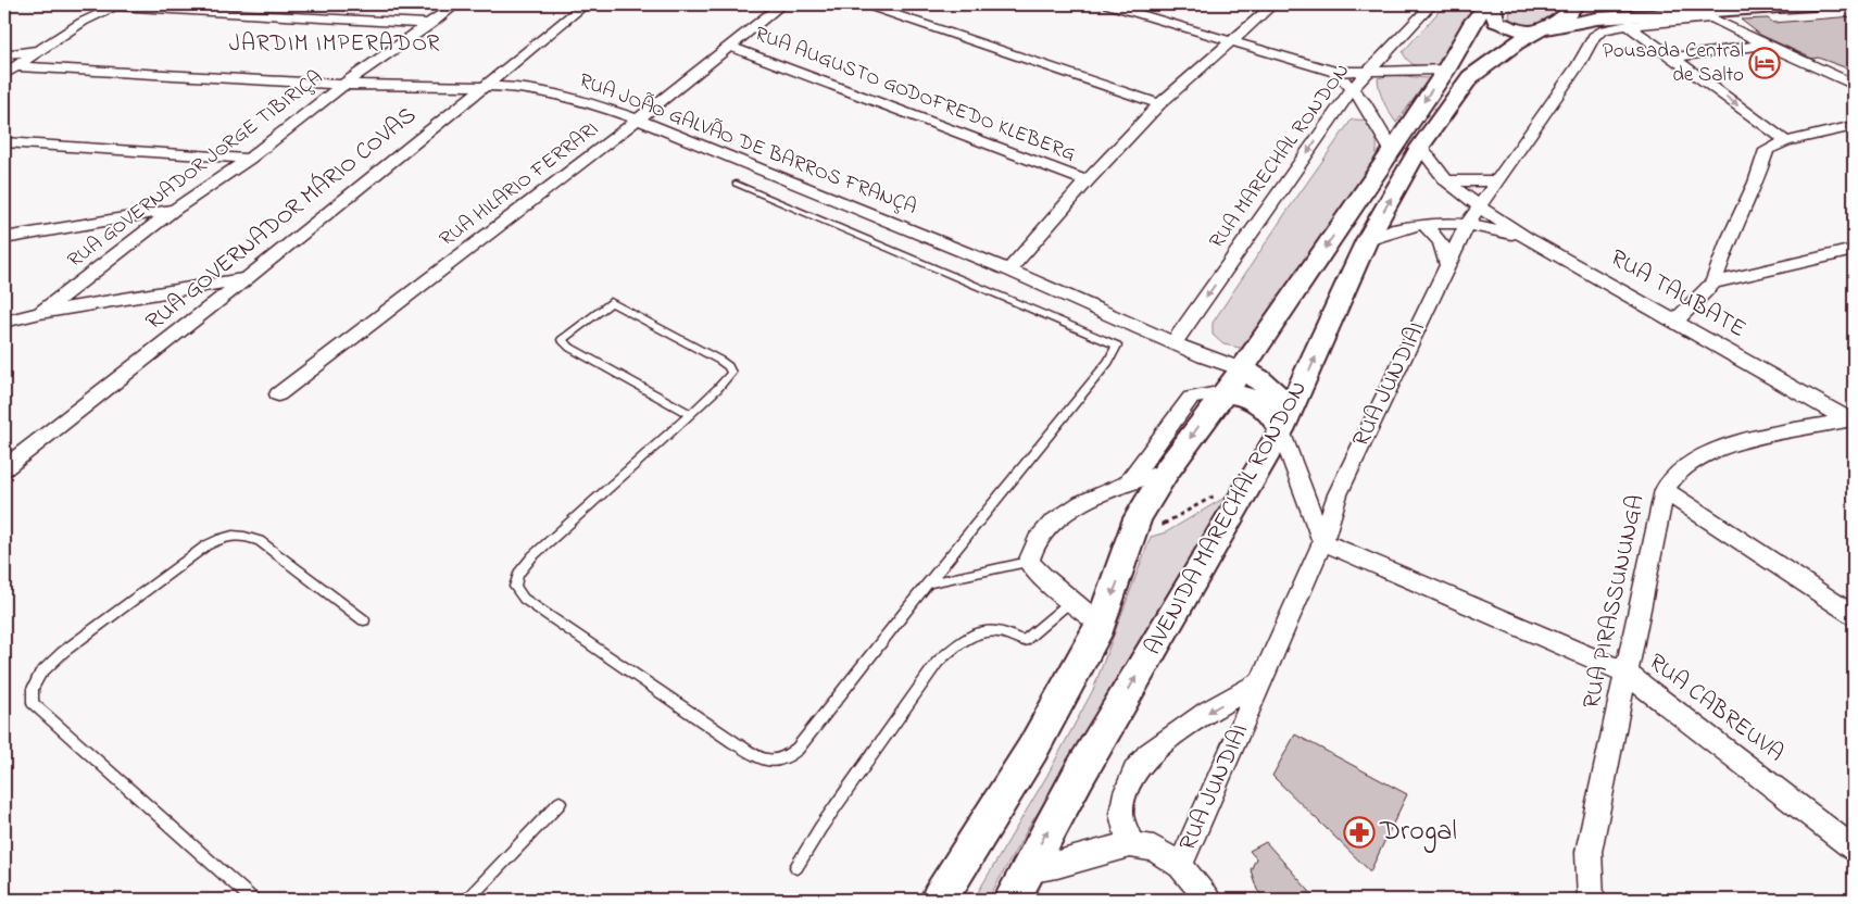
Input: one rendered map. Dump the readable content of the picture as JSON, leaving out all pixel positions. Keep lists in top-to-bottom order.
{
  "streets": {
    "main road": ["AVENIDA MARECHAL RONDON"],
    "street": [
      "RUA AUGUSTO GODOFREDO KLEBERG",
      "RUA JOÃO GALVÃO DE BARROS FRANÇA",
      "RUA MARECHAL RONDON",
      "RUA GOVERNADOR JORGE TIBIRIÇA",
      "RUA HILARIO FERRARI",
      "RUA GOVERNADOR MÁRIO COVAS",
      "RUA TAUBATE",
      "RUA JUNDIAI",
      "RUA PIRASSUNUNGA",
      "RUA CABREUVA"
    ]
  },
  "crossings": [
    ["RUA AUGUSTO GODOFREDO KLEBERG", "RUA HILARIO FERRARI"],
    ["RUA JOÃO GALVÃO DE BARROS FRANÇA", "RUA MARECHAL RONDON"],
    ["RUA JOÃO GALVÃO DE BARROS FRANÇA", "RUA GOVERNADOR JORGE TIBIRIÇA"],
    ["RUA JOÃO GALVÃO DE BARROS FRANÇA", "RUA HILARIO FERRARI"],
    ["RUA JOÃO GALVÃO DE BARROS FRANÇA", "RUA GOVERNADOR MÁRIO COVAS"],
    ["RUA TAUBATE", "RUA JUNDIAI"],
    ["RUA TAUBATE", "AVENIDA MARECHAL RONDON"],
    ["RUA TAUBATE", "RUA PIRASSUNUNGA"],
    ["RUA JUNDIAI", "RUA CABREUVA"],
    ["RUA PIRASSUNUNGA", "RUA CABREUVA"]
  ],
  "districts": ["JARDIM IMPERADOR"],
  "places": {
    "hotel": ["Pousada Central de Salto"],
    "pharmacy": ["Drogal"]
  }
}
